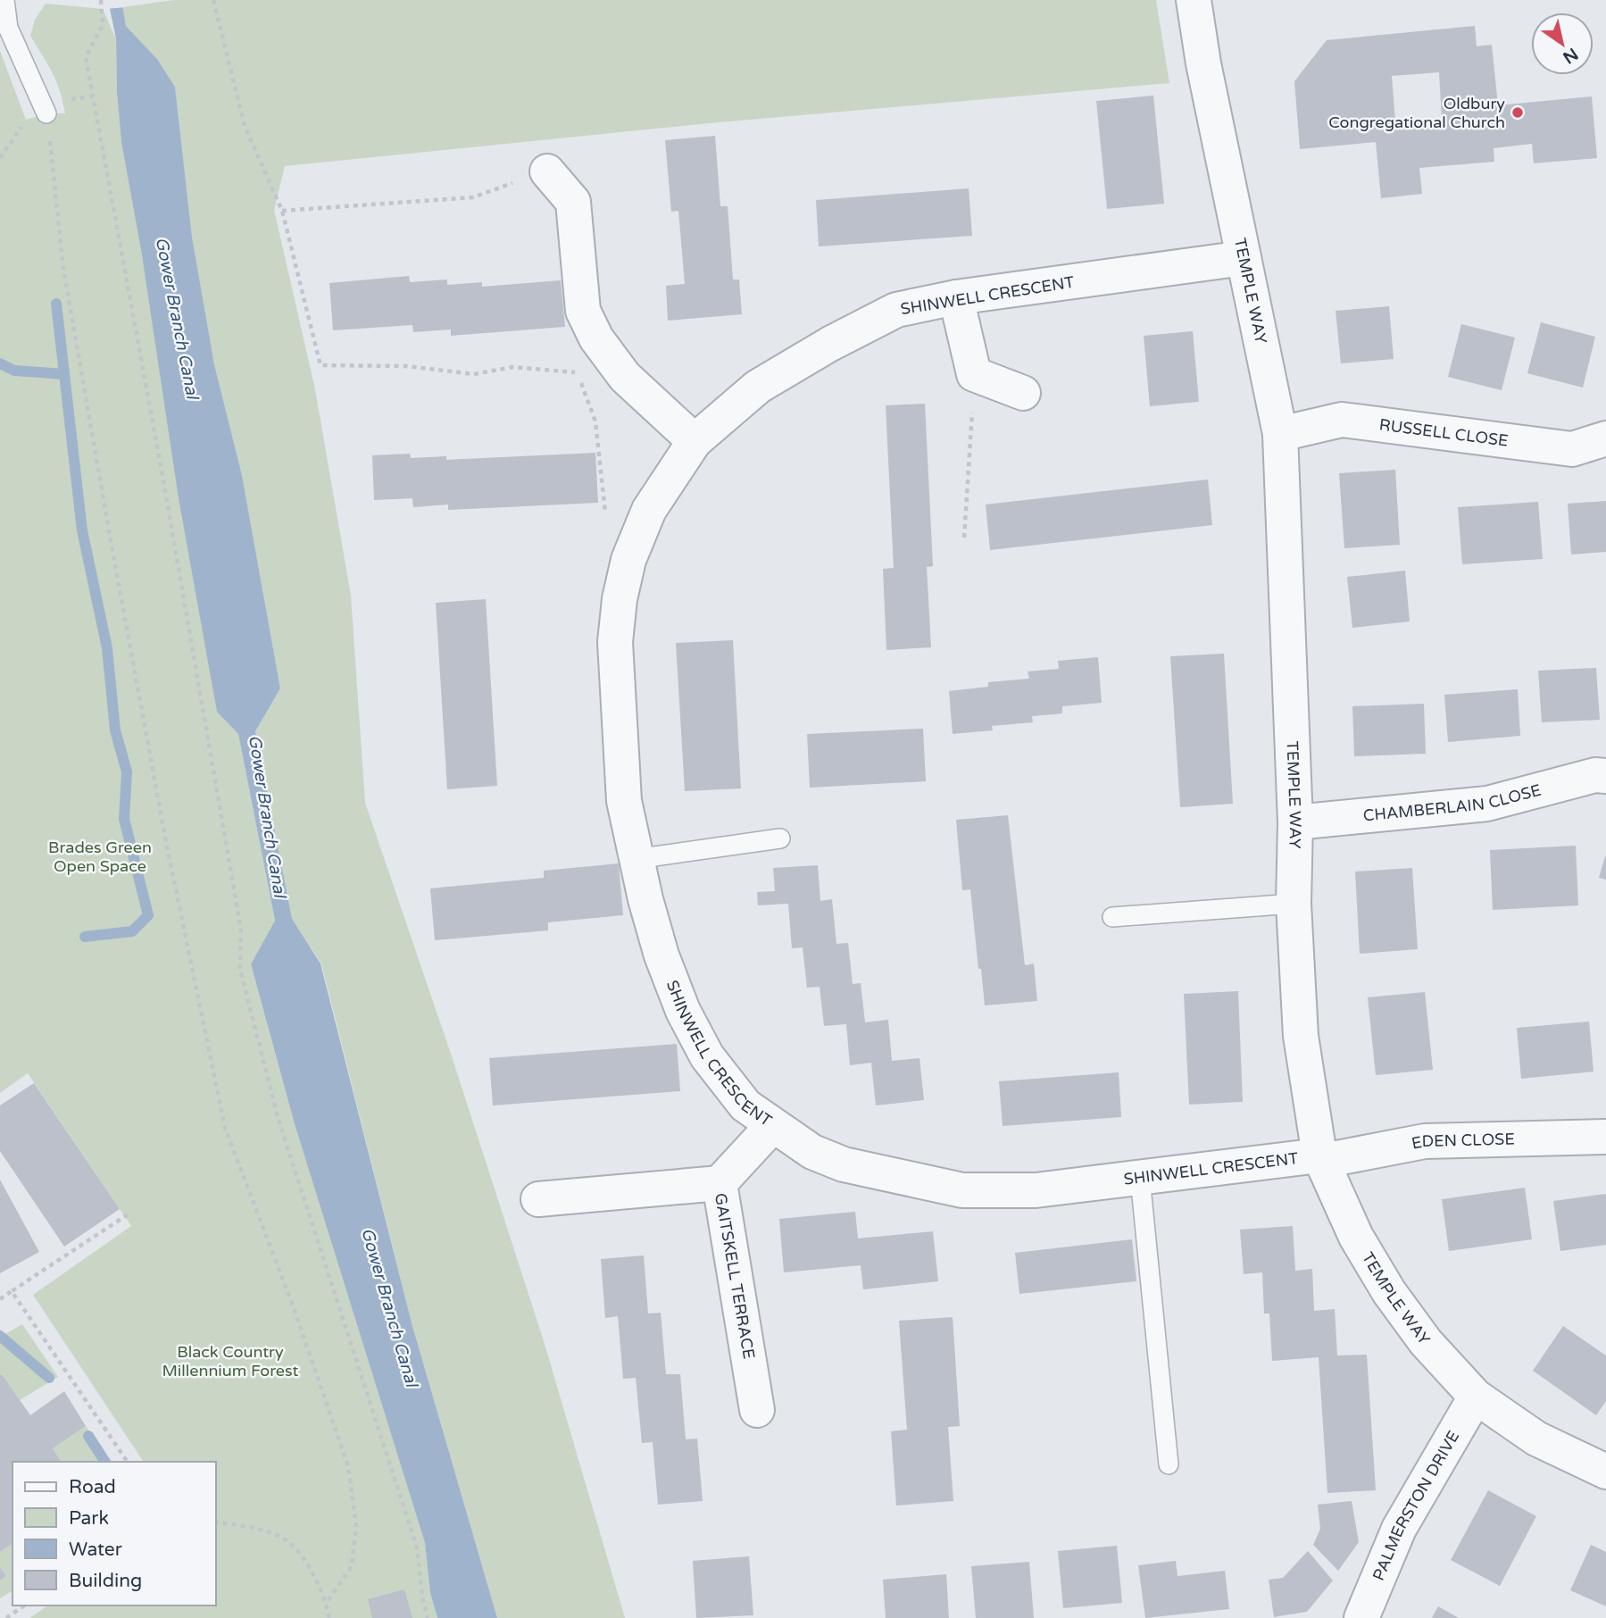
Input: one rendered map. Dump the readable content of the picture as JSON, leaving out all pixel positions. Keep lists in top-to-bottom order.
{
  "streets": {
    "street": [
      "TEMPLE WAY",
      "SHINWELL CRESCENT",
      "RUSSELL CLOSE",
      "CHAMBERLAIN CLOSE",
      "EDEN CLOSE",
      "GAITSKELL TERRACE",
      "PALMERSTON DRIVE"
    ]
  },
  "crossings": [
    ["TEMPLE WAY", "SHINWELL CRESCENT"],
    ["TEMPLE WAY", "RUSSELL CLOSE"],
    ["TEMPLE WAY", "CHAMBERLAIN CLOSE"],
    ["TEMPLE WAY", "EDEN CLOSE"],
    ["TEMPLE WAY", "PALMERSTON DRIVE"],
    ["SHINWELL CRESCENT", "EDEN CLOSE"],
    ["SHINWELL CRESCENT", "GAITSKELL TERRACE"]
  ],
  "water": ["Gower Branch Canal"],
  "parks": ["Brades Green Open Space", "Black Country Millennium Forest"],
  "places": ["Oldbury Congregational Church"],
  "legend": [
    "Road",
    "Park",
    "Water",
    "Building"
  ],
  "north": "bottom right"
}
